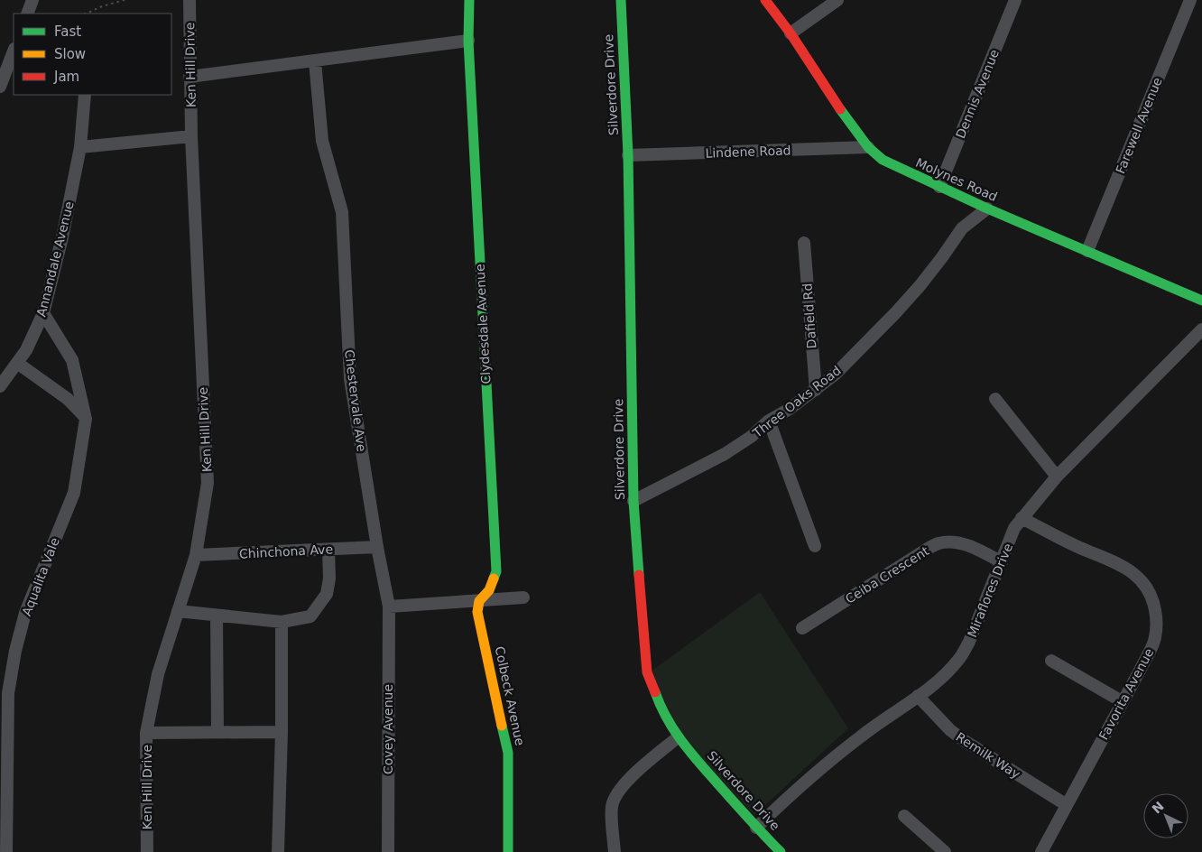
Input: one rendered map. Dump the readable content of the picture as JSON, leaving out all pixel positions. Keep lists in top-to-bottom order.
{
  "streets": {
    "street": [
      "Ken Hill Drive",
      "Silverdore Drive",
      "Dennis Avenue",
      "Farewell Avenue",
      "Lindene Road",
      "Molynes Road",
      "Annandale Avenue",
      "Dafield Rd",
      "Clydesdale Avenue",
      "Chestervale Ave",
      "Three Oaks Road",
      "Chinchona Ave",
      "Ceiba Crescent",
      "Aqualita Vale",
      "Miraflores Drive",
      "Favorita Avenue",
      "Colbeck Avenue",
      "Covey Avenue",
      "Remilk Way"
    ]
  },
  "crossings": [
    ["Ken Hill Drive", "Chinchona Ave"],
    ["Silverdore Drive", "Lindene Road"],
    ["Silverdore Drive", "Three Oaks Road"],
    ["Silverdore Drive", "Miraflores Drive"],
    ["Dennis Avenue", "Molynes Road"],
    ["Farewell Avenue", "Molynes Road"],
    ["Lindene Road", "Molynes Road"],
    ["Molynes Road", "Three Oaks Road"],
    ["Annandale Avenue", "Aqualita Vale"],
    ["Dafield Rd", "Three Oaks Road"],
    ["Clydesdale Avenue", "Colbeck Avenue"],
    ["Chestervale Ave", "Chinchona Ave"],
    ["Chestervale Ave", "Covey Avenue"],
    ["Ceiba Crescent", "Miraflores Drive"],
    ["Miraflores Drive", "Favorita Avenue"],
    ["Miraflores Drive", "Remilk Way"],
    ["Favorita Avenue", "Remilk Way"]
  ],
  "legend": ["Fast", "Slow", "Jam"],
  "north": "top left"
}
